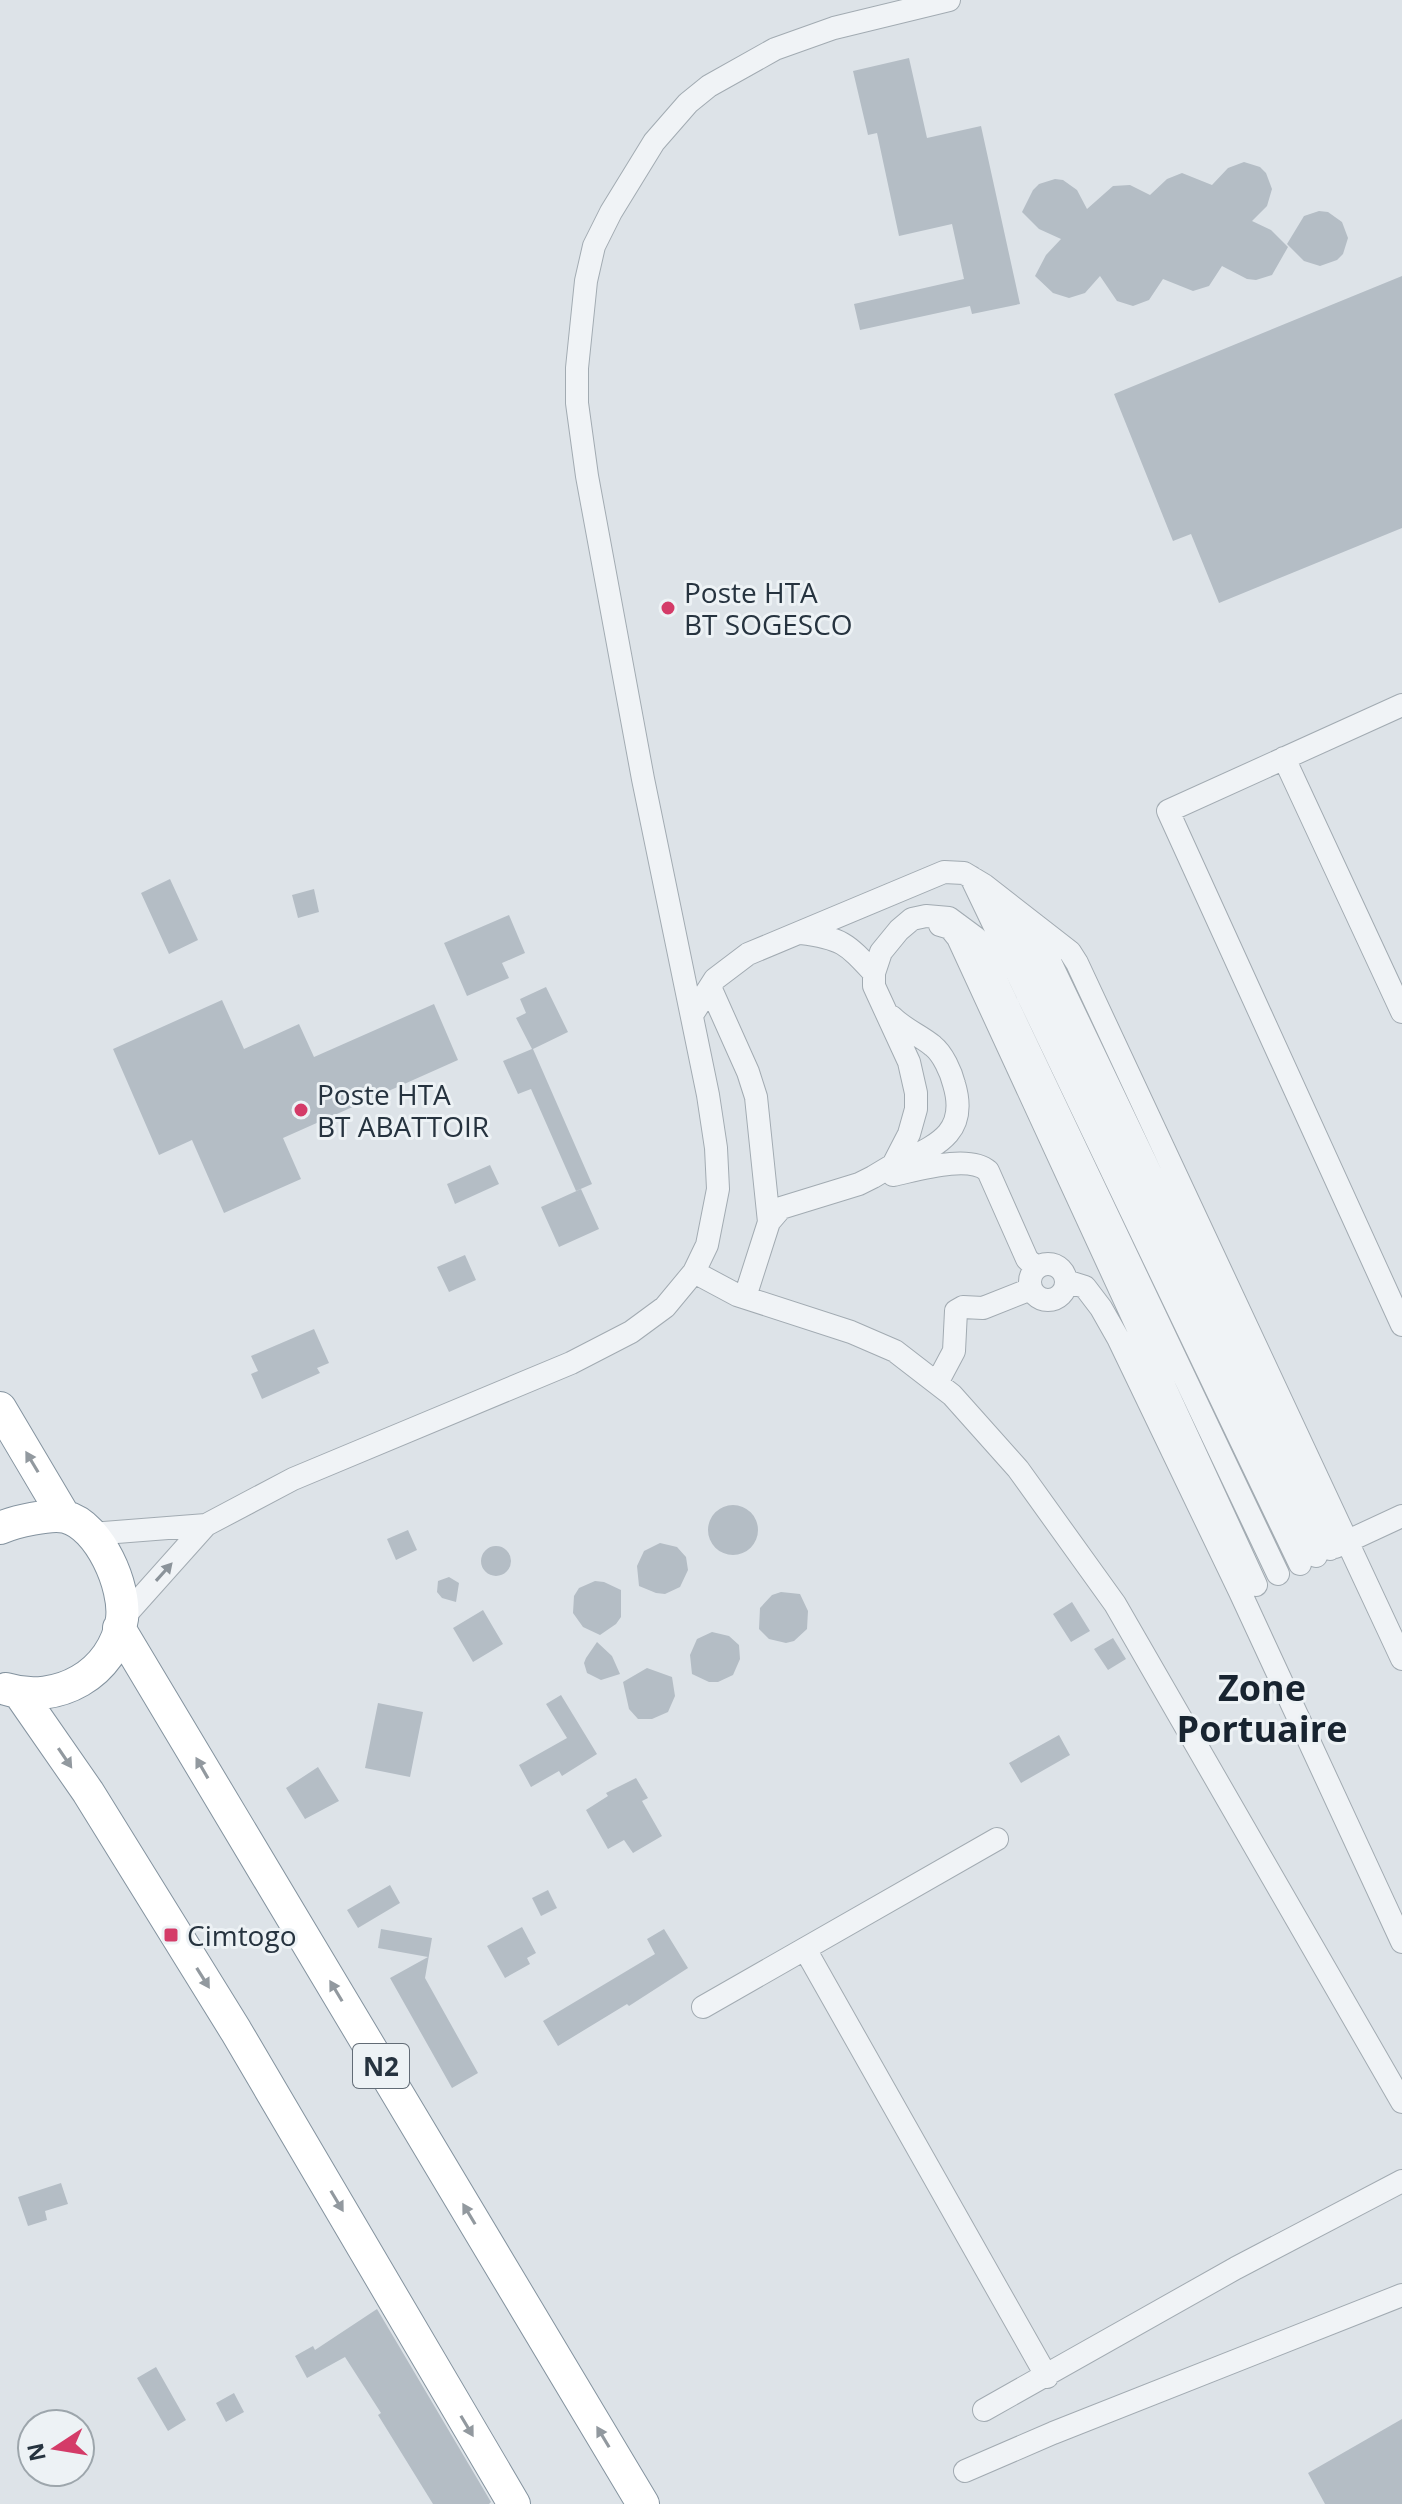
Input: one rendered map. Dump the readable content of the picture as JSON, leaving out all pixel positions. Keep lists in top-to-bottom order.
{
  "streets": {
    "highway": ["N2"]
  },
  "districts": ["Zone Portuaire"],
  "places": {
    "other": ["Poste HTA BT SOGESCO", "Poste HTA BT ABATTOIR"],
    "transit": ["Cimtogo"]
  },
  "north": "left"
}
